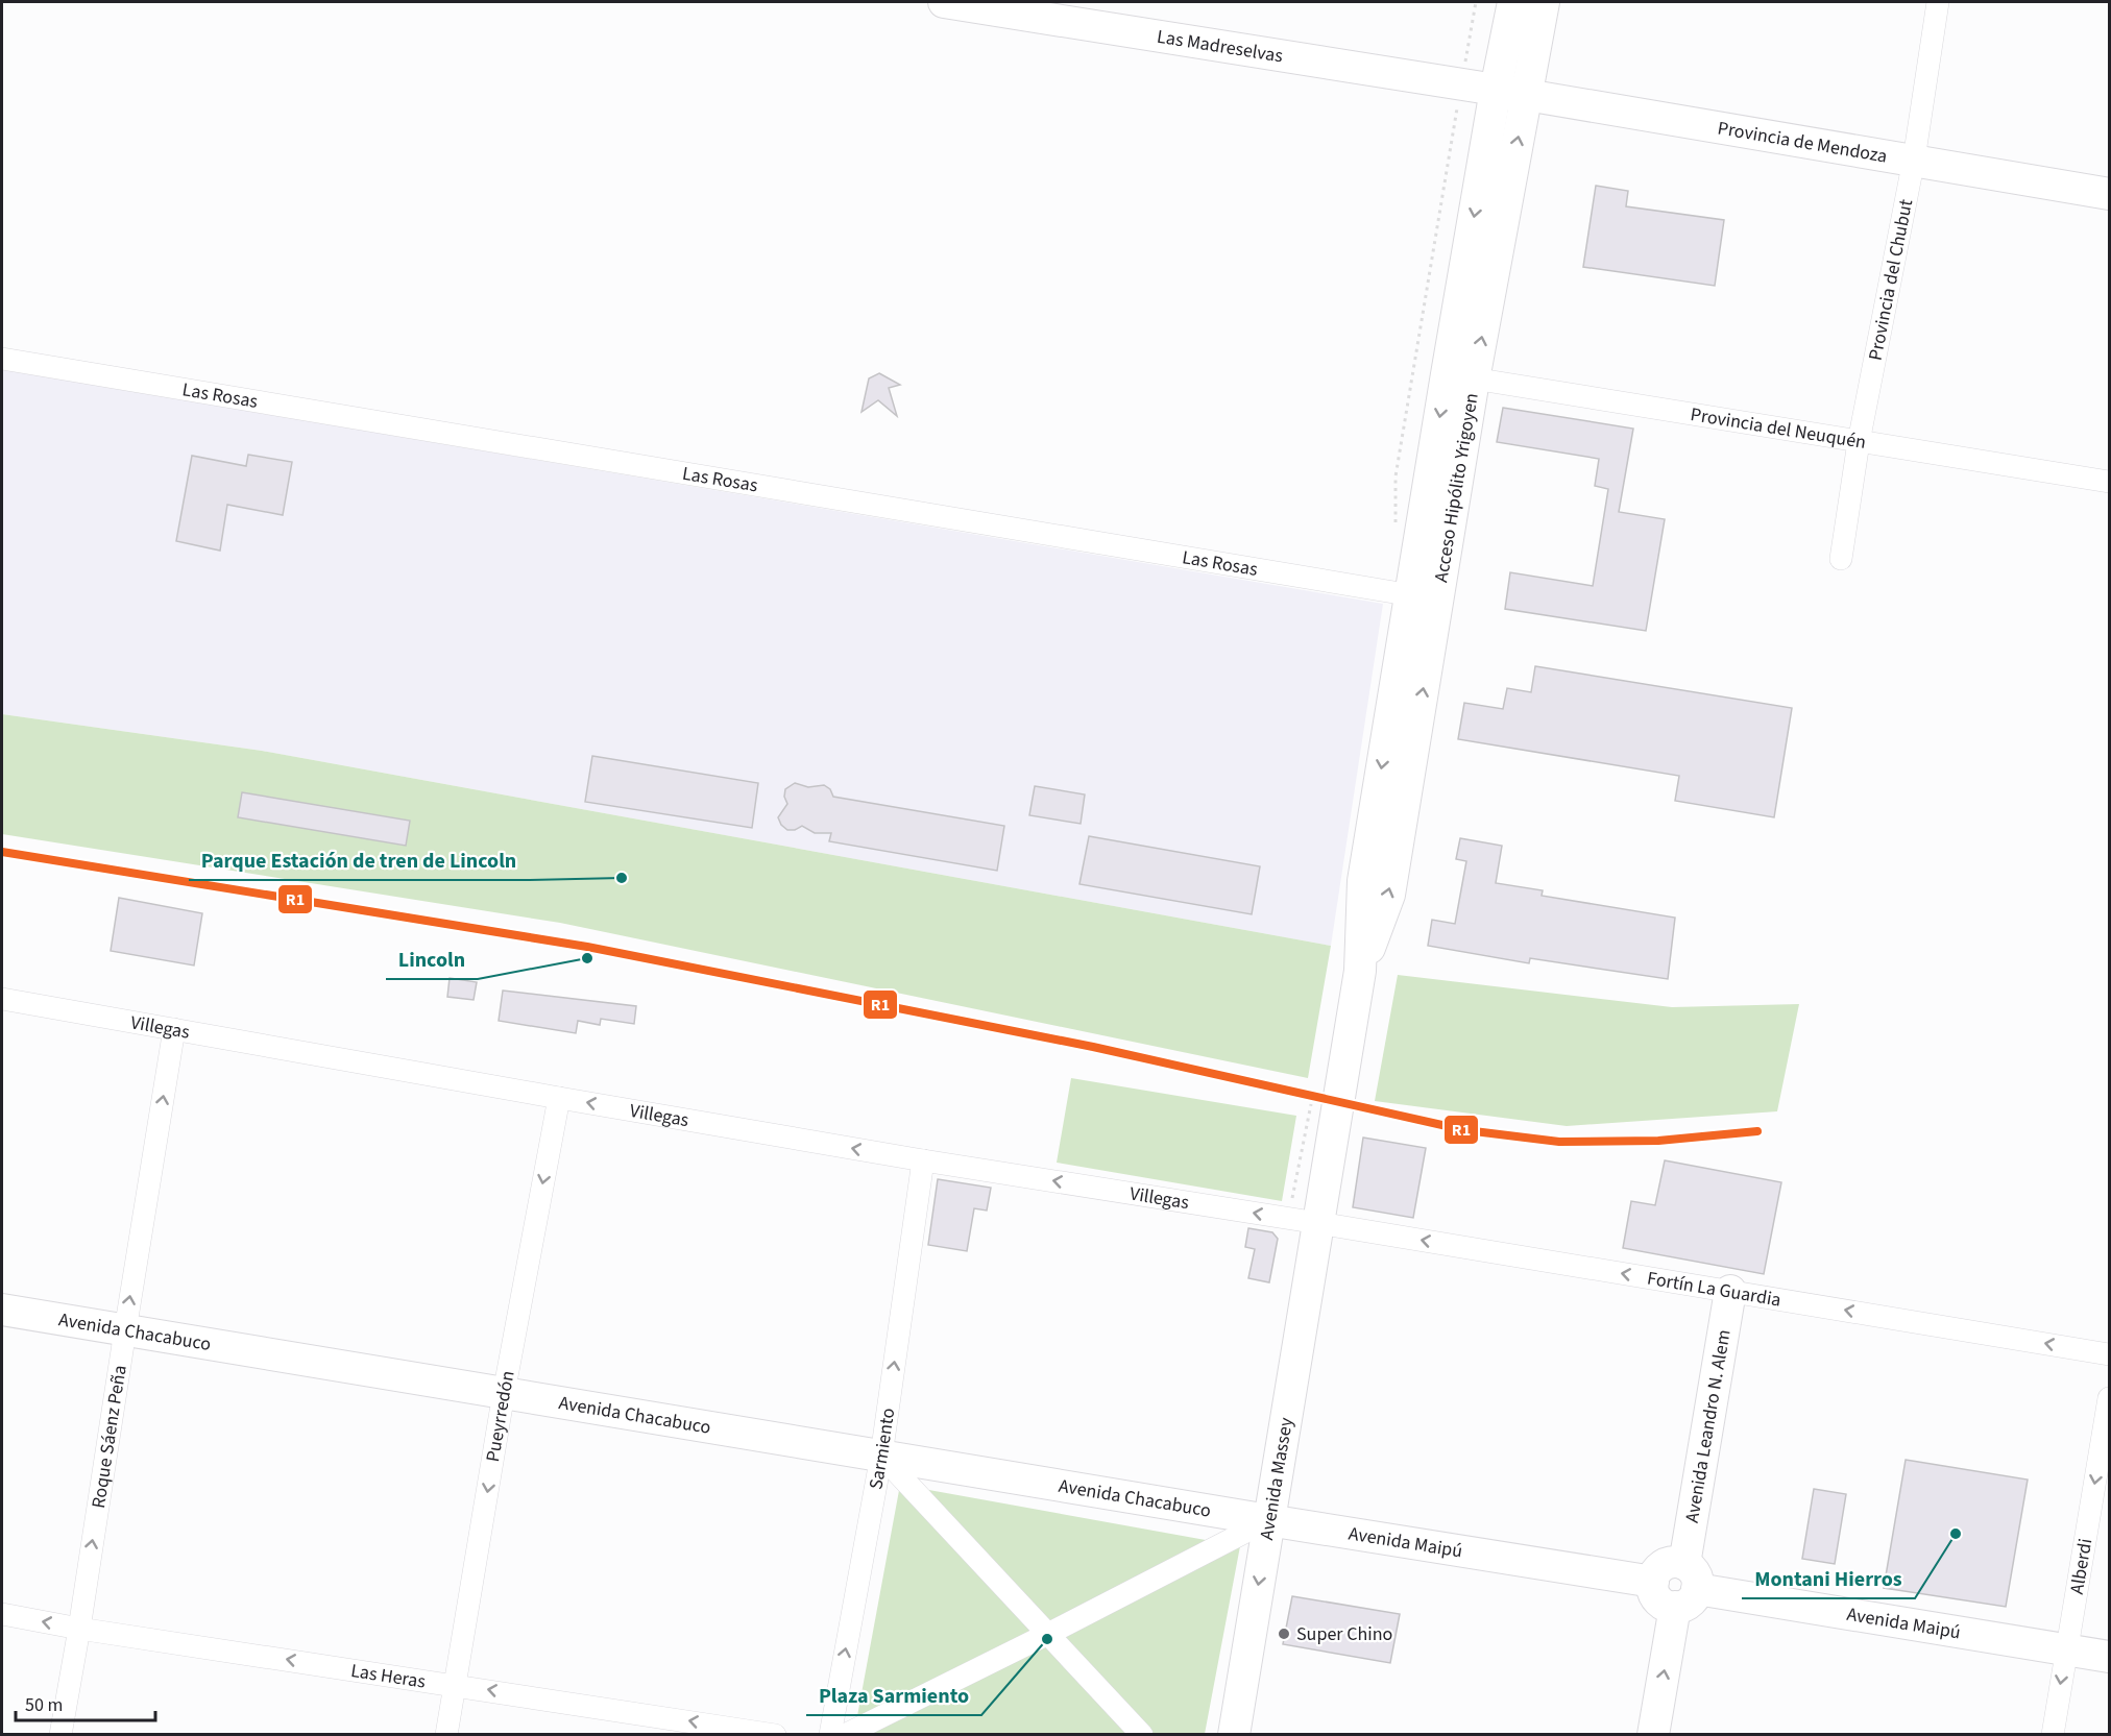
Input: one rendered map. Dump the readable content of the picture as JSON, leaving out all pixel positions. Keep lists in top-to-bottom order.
{
  "streets": {
    "main road": [
      "Las Madreselvas",
      "Provincia de Mendoza",
      "Acceso Hipólito Yrigoyen",
      "Avenida Chacabuco",
      "Avenida Leandro N. Alem",
      "Avenida Massey",
      "Avenida Maipú"
    ],
    "street": [
      "Provincia del Chubut",
      "Las Rosas",
      "Provincia del Neuquén",
      "Villegas",
      "Fortín La Guardia",
      "Pueyrredón",
      "Roque Sáenz Peña",
      "Sarmiento",
      "Alberdi",
      "Las Heras"
    ]
  },
  "crossings": [
    ["Las Madreselvas", "Provincia de Mendoza"],
    ["Las Madreselvas", "Acceso Hipólito Yrigoyen"],
    ["Provincia de Mendoza", "Provincia del Chubut"],
    ["Provincia de Mendoza", "Acceso Hipólito Yrigoyen"],
    ["Provincia del Chubut", "Provincia del Neuquén"],
    ["Las Rosas", "Acceso Hipólito Yrigoyen"],
    ["Provincia del Neuquén", "Acceso Hipólito Yrigoyen"],
    ["Acceso Hipólito Yrigoyen", "Villegas"],
    ["Acceso Hipólito Yrigoyen", "Fortín La Guardia"],
    ["Acceso Hipólito Yrigoyen", "Avenida Massey"],
    ["Villegas", "Fortín La Guardia"],
    ["Villegas", "Pueyrredón"],
    ["Villegas", "Roque Sáenz Peña"],
    ["Villegas", "Sarmiento"],
    ["Villegas", "Avenida Massey"],
    ["Fortín La Guardia", "Avenida Leandro N. Alem"],
    ["Fortín La Guardia", "Avenida Massey"],
    ["Avenida Chacabuco", "Pueyrredón"],
    ["Avenida Chacabuco", "Roque Sáenz Peña"],
    ["Avenida Chacabuco", "Sarmiento"],
    ["Avenida Chacabuco", "Avenida Massey"],
    ["Avenida Chacabuco", "Avenida Maipú"],
    ["Pueyrredón", "Las Heras"],
    ["Avenida Leandro N. Alem", "Avenida Maipú"],
    ["Roque Sáenz Peña", "Las Heras"],
    ["Avenida Massey", "Avenida Maipú"],
    ["Avenida Maipú", "Alberdi"]
  ],
  "one_way": [
    "Villegas",
    "Fortín La Guardia",
    "Pueyrredón",
    "Roque Sáenz Peña",
    "Sarmiento",
    "Avenida Massey",
    "Alberdi",
    "Las Heras"
  ],
  "places": [
    "Parque Estación de tren de Lincoln",
    "Lincoln",
    "Montani Hierros",
    "Super Chino",
    "Plaza Sarmiento"
  ],
  "lines": ["transit line R1"],
  "scale_bar": "50 m"
}
